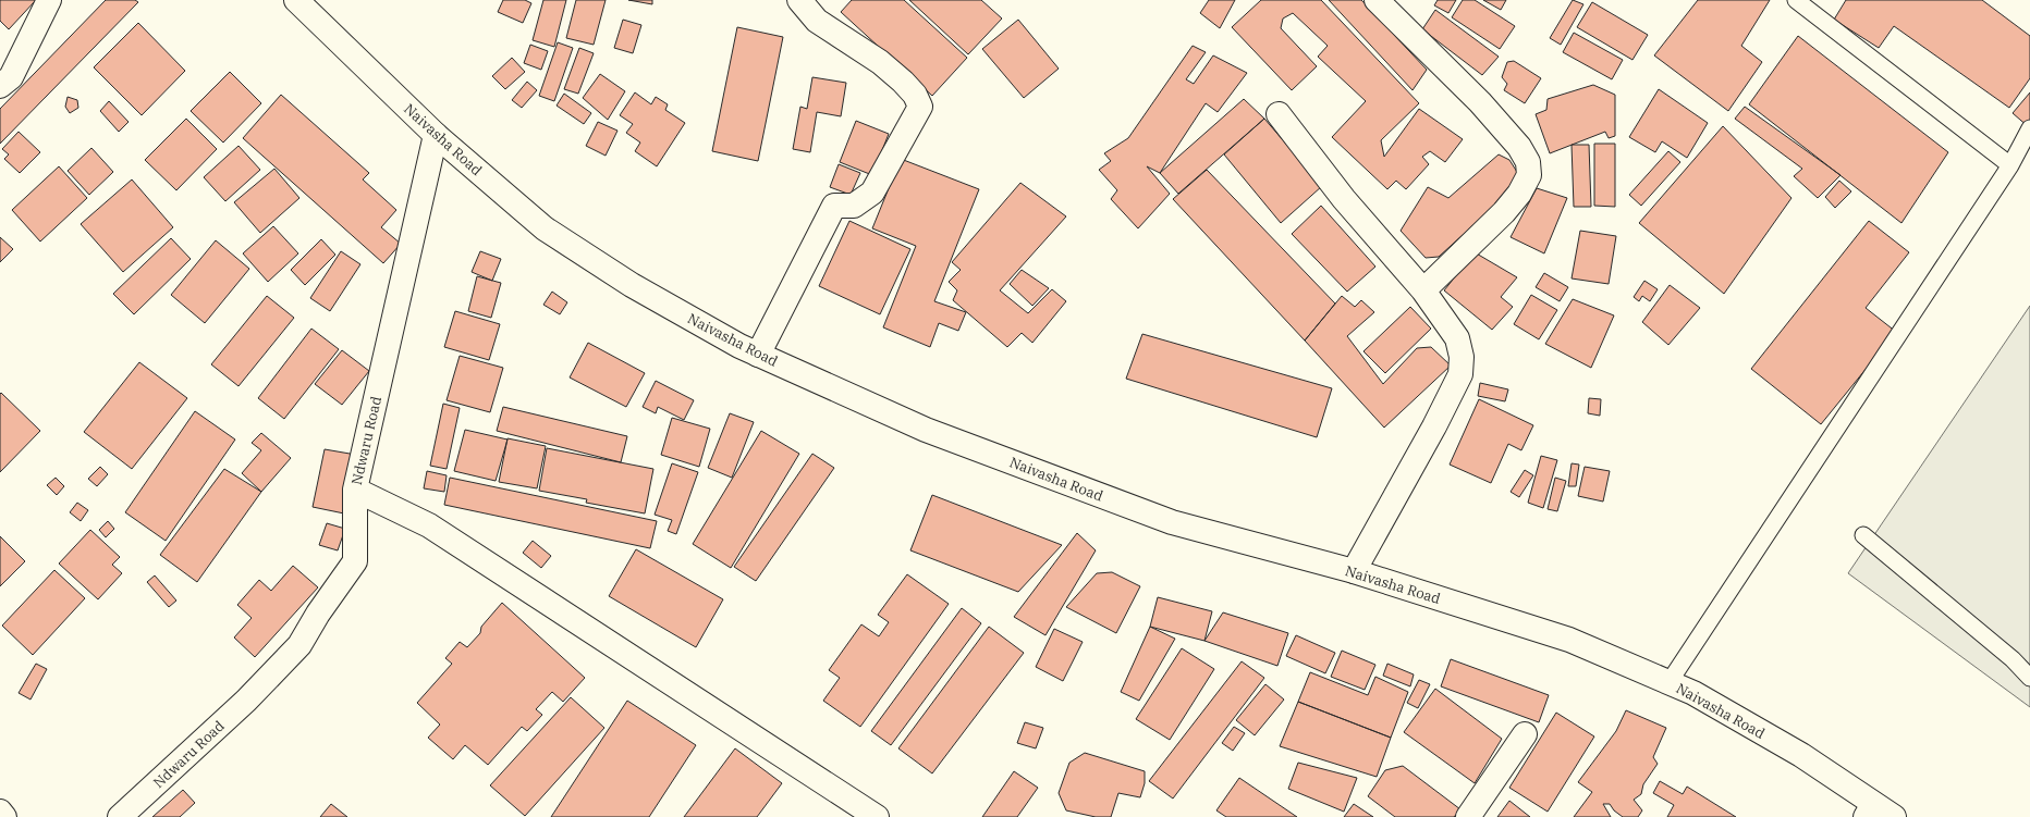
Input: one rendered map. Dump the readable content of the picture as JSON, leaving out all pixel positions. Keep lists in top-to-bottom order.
{
  "streets": {
    "street": ["Naivasha Road", "Ndwaru Road"]
  },
  "crossings": [
    ["Naivasha Road", "Ndwaru Road"]
  ]
}
